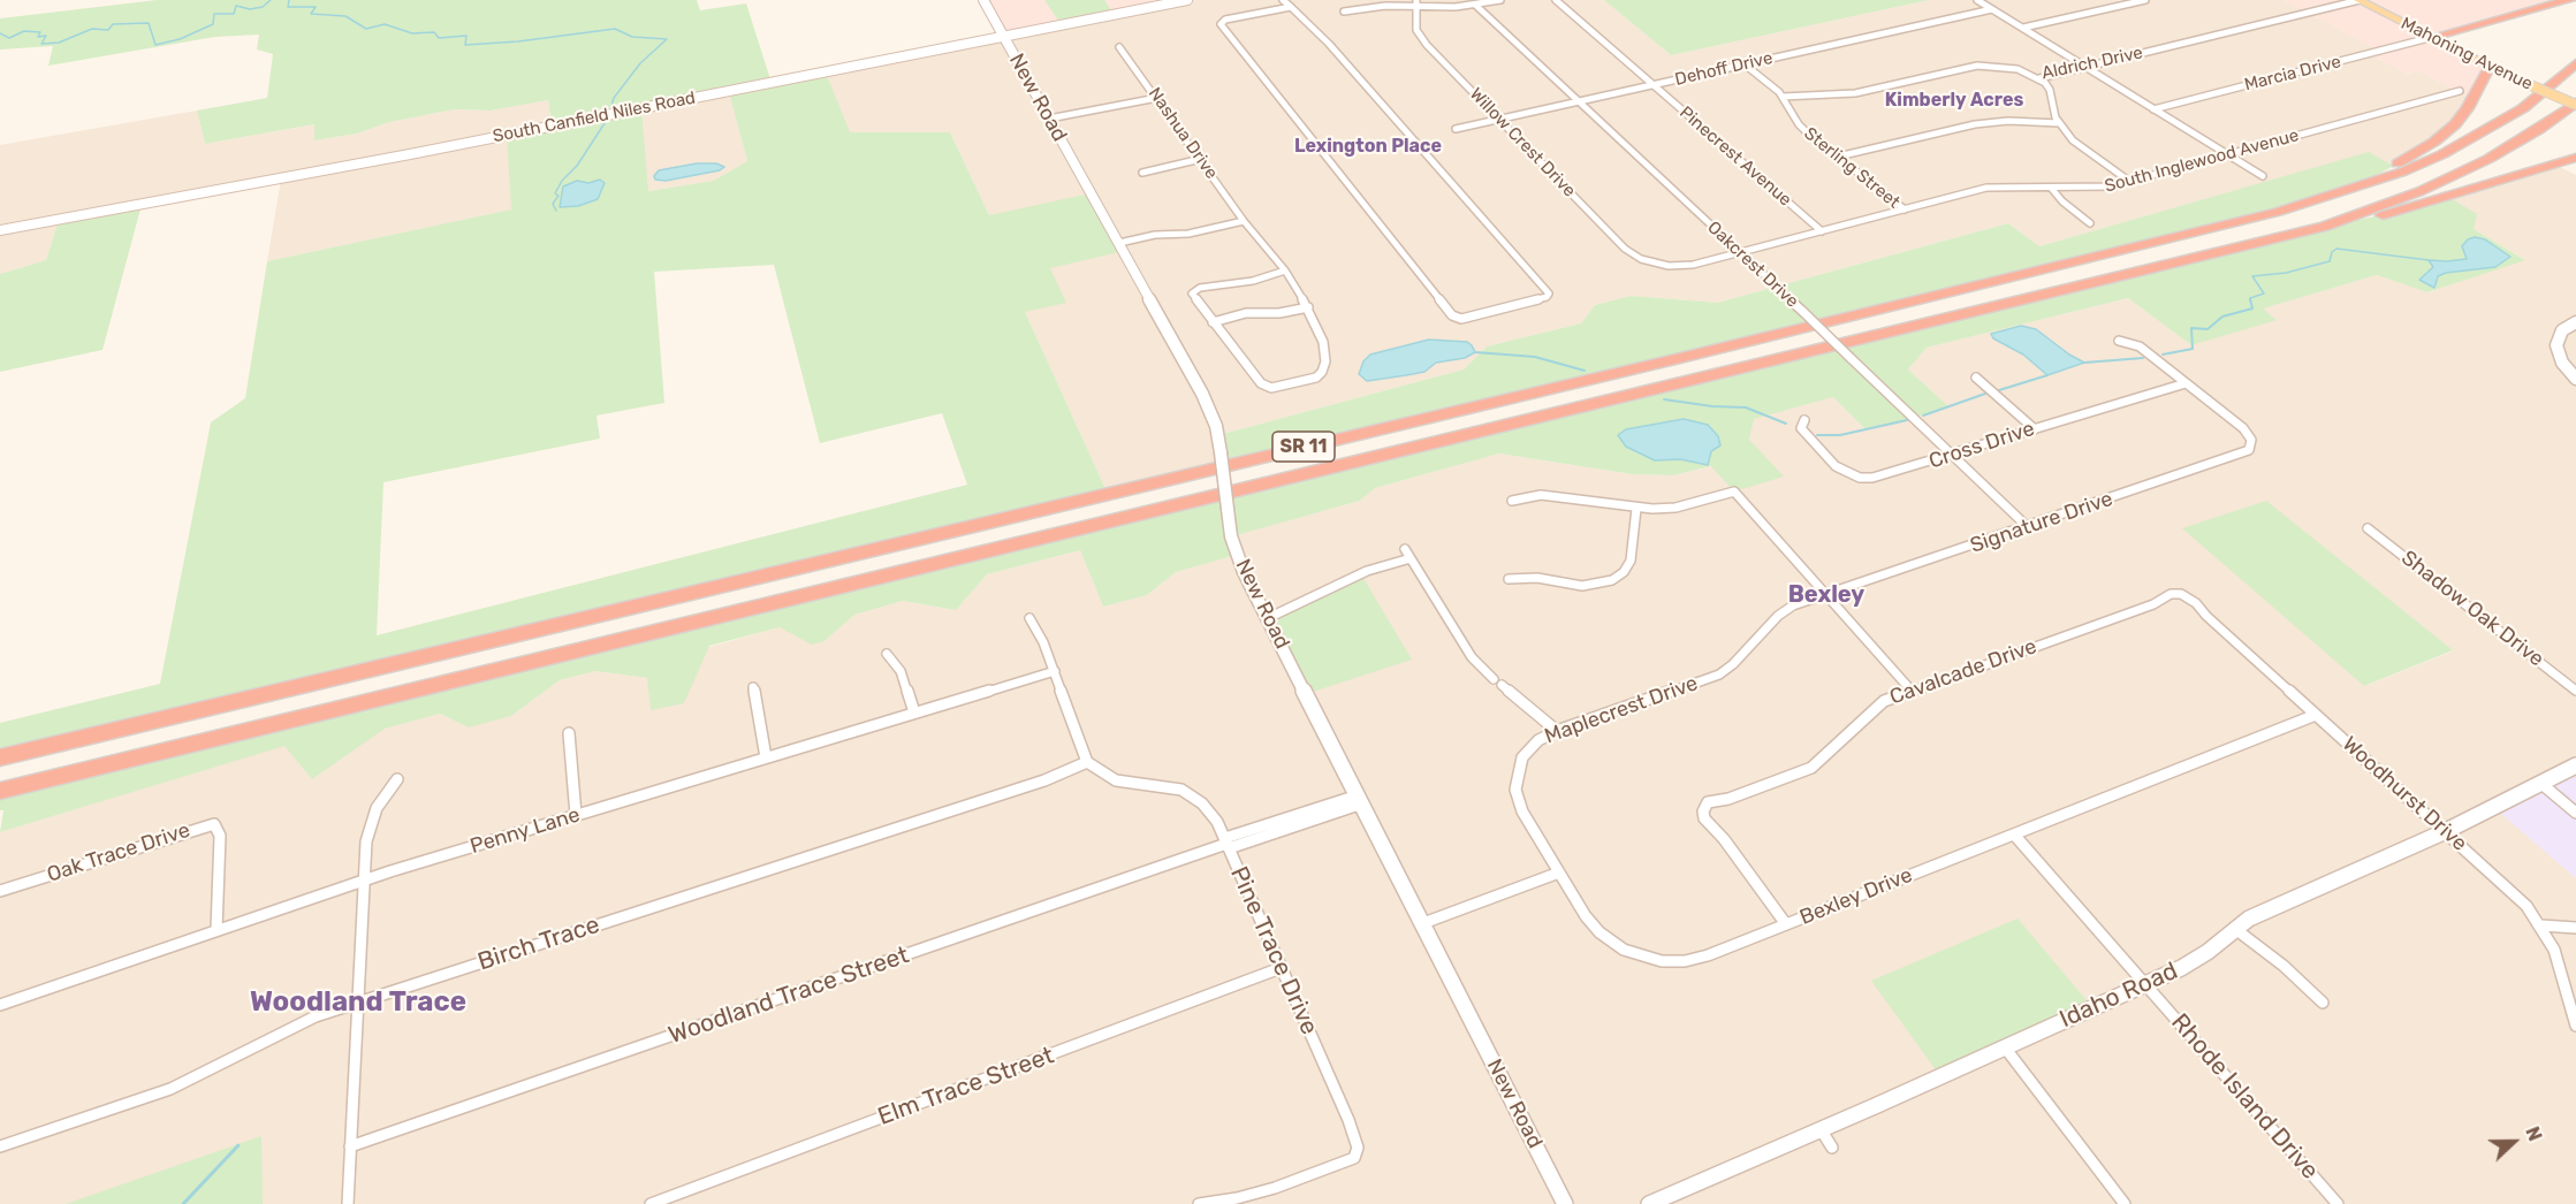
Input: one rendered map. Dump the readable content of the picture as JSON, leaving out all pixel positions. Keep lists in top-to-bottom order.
{
  "streets": {
    "highway": ["SR 11"],
    "main road": ["Mahoning Avenue"],
    "street": [
      "Aldrich Drive",
      "Dehoff Drive",
      "Marcia Drive",
      "New Road",
      "South Canfield Niles Road",
      "Nashua Drive",
      "Willow Crest Drive",
      "Pinecrest Avenue",
      "South Inglewood Avenue",
      "Sterling Street",
      "Oakcrest Drive",
      "Cross Drive",
      "Signature Drive",
      "Shadow Oak Drive",
      "Cavalcade Drive",
      "Maplecrest Drive",
      "Woodhurst Drive",
      "Penny Lane",
      "Oak Trace Drive",
      "Bexley Drive",
      "Birch Trace",
      "Pine Trace Drive",
      "Woodland Trace Street",
      "Idaho Road",
      "Elm Trace Street",
      "Rhode Island Drive"
    ]
  },
  "crossings": [
    ["Mahoning Avenue", "Aldrich Drive"],
    ["Mahoning Avenue", "Marcia Drive"],
    ["Mahoning Avenue", "SR 11"],
    ["Aldrich Drive", "Sterling Street"],
    ["Dehoff Drive", "Willow Crest Drive"],
    ["Dehoff Drive", "Pinecrest Avenue"],
    ["Dehoff Drive", "Sterling Street"],
    ["Dehoff Drive", "Oakcrest Drive"],
    ["New Road", "South Canfield Niles Road"],
    ["New Road", "Woodland Trace Street"],
    ["Willow Crest Drive", "South Inglewood Avenue"],
    ["Pinecrest Avenue", "South Inglewood Avenue"],
    ["South Inglewood Avenue", "Sterling Street"],
    ["South Inglewood Avenue", "Oakcrest Drive"],
    ["Oakcrest Drive", "Cross Drive"],
    ["Oakcrest Drive", "Signature Drive"],
    ["Cross Drive", "Signature Drive"],
    ["Signature Drive", "Maplecrest Drive"],
    ["Cavalcade Drive", "Woodhurst Drive"],
    ["Cavalcade Drive", "Bexley Drive"],
    ["Maplecrest Drive", "Bexley Drive"],
    ["Woodhurst Drive", "Bexley Drive"],
    ["Woodhurst Drive", "Idaho Road"],
    ["Penny Lane", "Oak Trace Drive"],
    ["Bexley Drive", "Rhode Island Drive"],
    ["Birch Trace", "Pine Trace Drive"],
    ["Pine Trace Drive", "Woodland Trace Street"],
    ["Pine Trace Drive", "Elm Trace Street"],
    ["Idaho Road", "Rhode Island Drive"]
  ],
  "districts": [
    "Kimberly Acres",
    "Lexington Place",
    "Bexley",
    "Woodland Trace"
  ],
  "north": "right"
}
